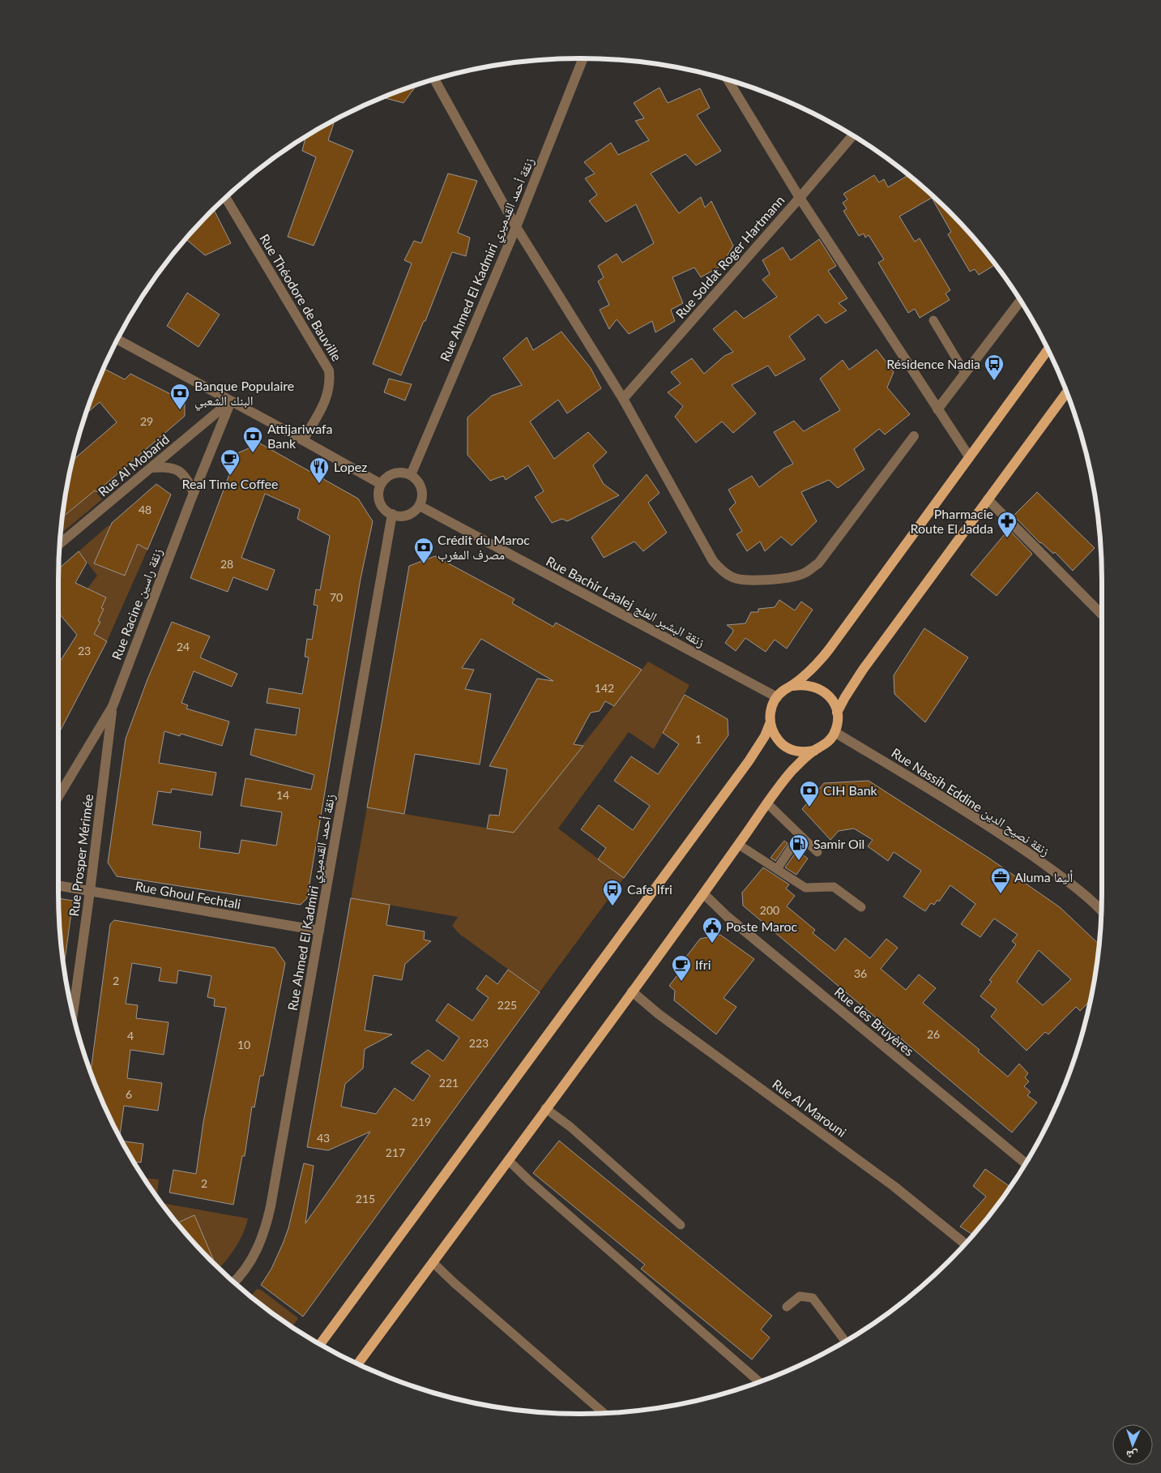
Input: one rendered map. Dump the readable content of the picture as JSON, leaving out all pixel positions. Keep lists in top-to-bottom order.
{
  "streets": {
    "street": [
      "Rue Soldat Roger Hartmann",
      "Rue Ahmed El Kadmiri زنقة أحمد القدميري",
      "Rue Théodore de Bauville",
      "Rue Al Mobarid",
      "Rue Bachir Laalej زنقة البشير العلج",
      "Rue Racine زنقة راسين",
      "Rue Nassih Eddine زنقة نصيح الدين",
      "Rue Prosper Mérimée",
      "Rue Ghoul Fechtali",
      "Rue des Bruyères",
      "Rue Al Marouni"
    ]
  },
  "crossings": [
    ["Rue Ahmed El Kadmiri زنقة أحمد القدميري", "Rue Bachir Laalej زنقة البشير العلج"],
    ["Rue Ahmed El Kadmiri زنقة أحمد القدميري", "Rue Ghoul Fechtali"],
    ["Rue Al Mobarid", "Rue Racine زنقة راسين"],
    ["Rue Bachir Laalej زنقة البشير العلج", "Rue Nassih Eddine زنقة نصيح الدين"],
    ["Rue Racine زنقة راسين", "Rue Prosper Mérimée"],
    ["Rue Prosper Mérimée", "Rue Ghoul Fechtali"]
  ],
  "places": {
    "bus stop": ["Résidence Nadia", "Cafe Ifri"],
    "bank": [
      "Banque Populaire البنك الشعبي",
      "Attijariwafa Bank",
      "Crédit du Maroc مصرف المغرب",
      "CIH Bank"
    ],
    "cafe": ["Real Time Coffee", "Ifri"],
    "restaurant": ["Lopez"],
    "pharmacy": ["Pharmacie Route El Jadda"],
    "fuel station": ["Samir Oil"],
    "office": ["Aluma أليما"],
    "public building": ["Poste Maroc"]
  },
  "house_numbers": [
    "29",
    "48",
    "28",
    "70",
    "24",
    "23",
    "142",
    "1",
    "14",
    "200",
    "36",
    "2",
    "225",
    "26",
    "4",
    "223",
    "10",
    "221",
    "6",
    "219",
    "43",
    "217",
    "2",
    "215"
  ],
  "north": "bottom"
}
